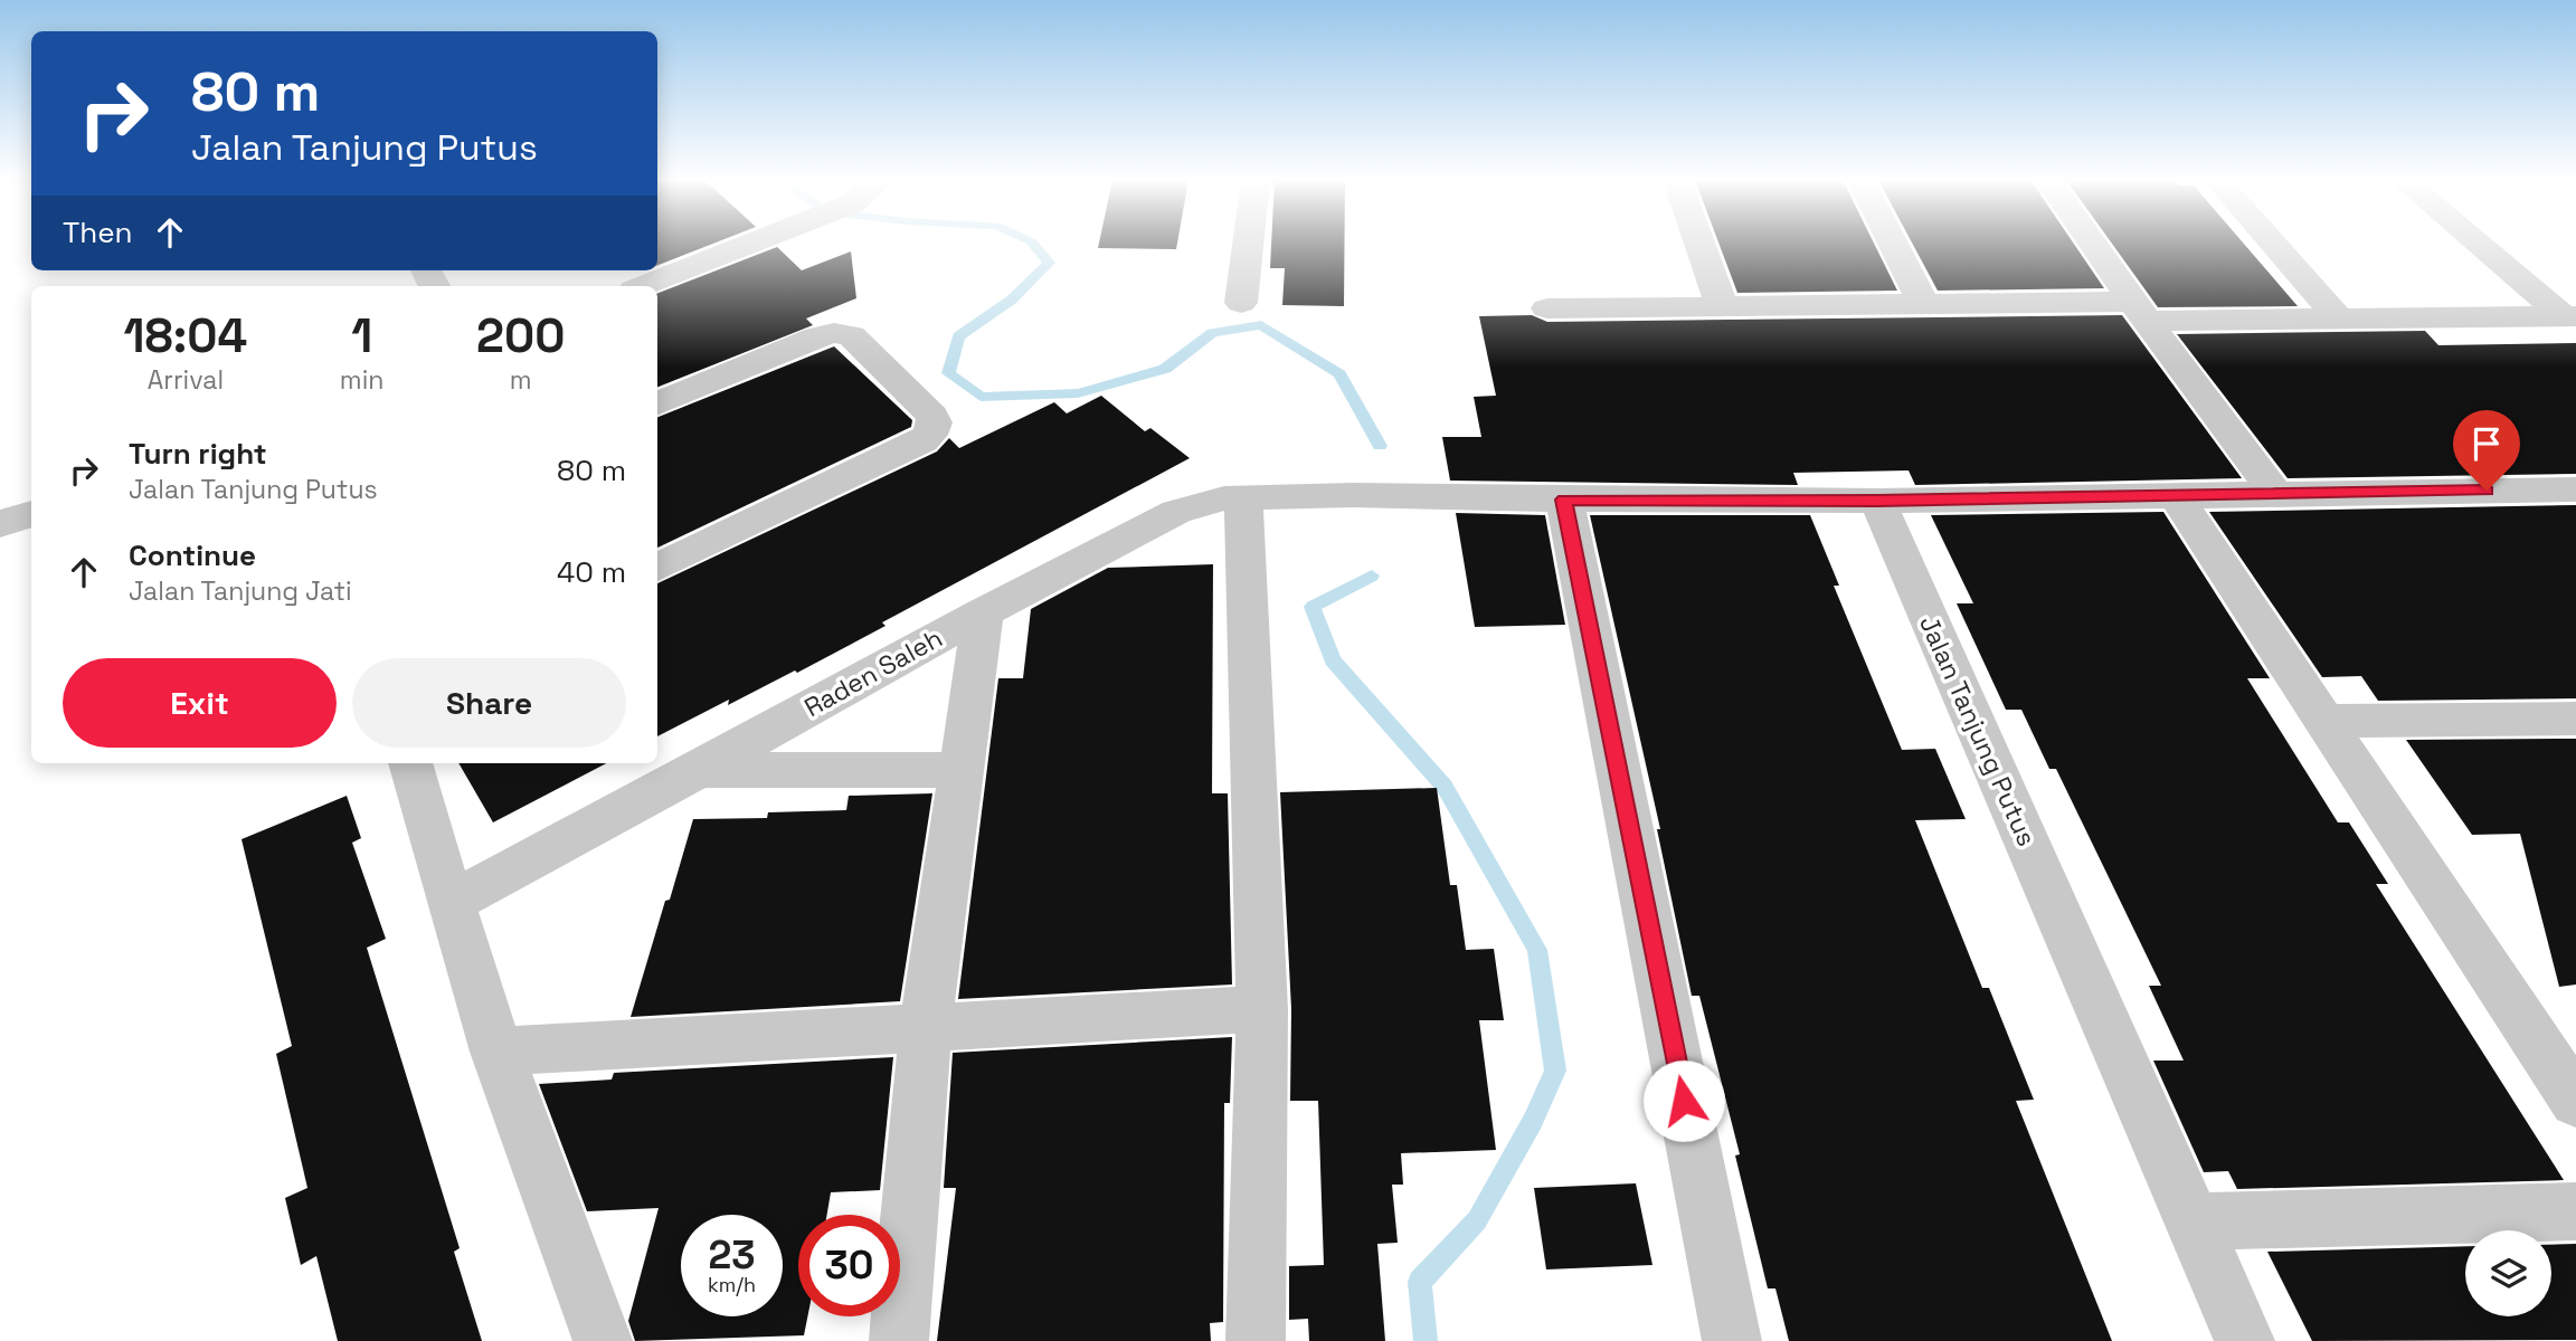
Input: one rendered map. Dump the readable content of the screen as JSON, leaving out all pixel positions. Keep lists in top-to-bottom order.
{
  "streets": {
    "street": ["Raden Saleh", "Jalan Tanjung Putus"]
  },
  "page": {
    "turn": ["80 m", "Jalan Tanjung Putus"],
    "then": "Then",
    "eta": [
      "18:04",
      "Arrival",
      "1",
      "min",
      "200",
      "m"
    ],
    "list": [
      {
        "name": "Turn right",
        "note": "Jalan Tanjung Putus",
        "value": "80 m"
      },
      {
        "name": "Continue",
        "note": "Jalan Tanjung Jati",
        "value": "40 m"
      }
    ],
    "buttons": ["Exit", "Share"],
    "speed": "23 km/h",
    "limit": "30"
  }
}
